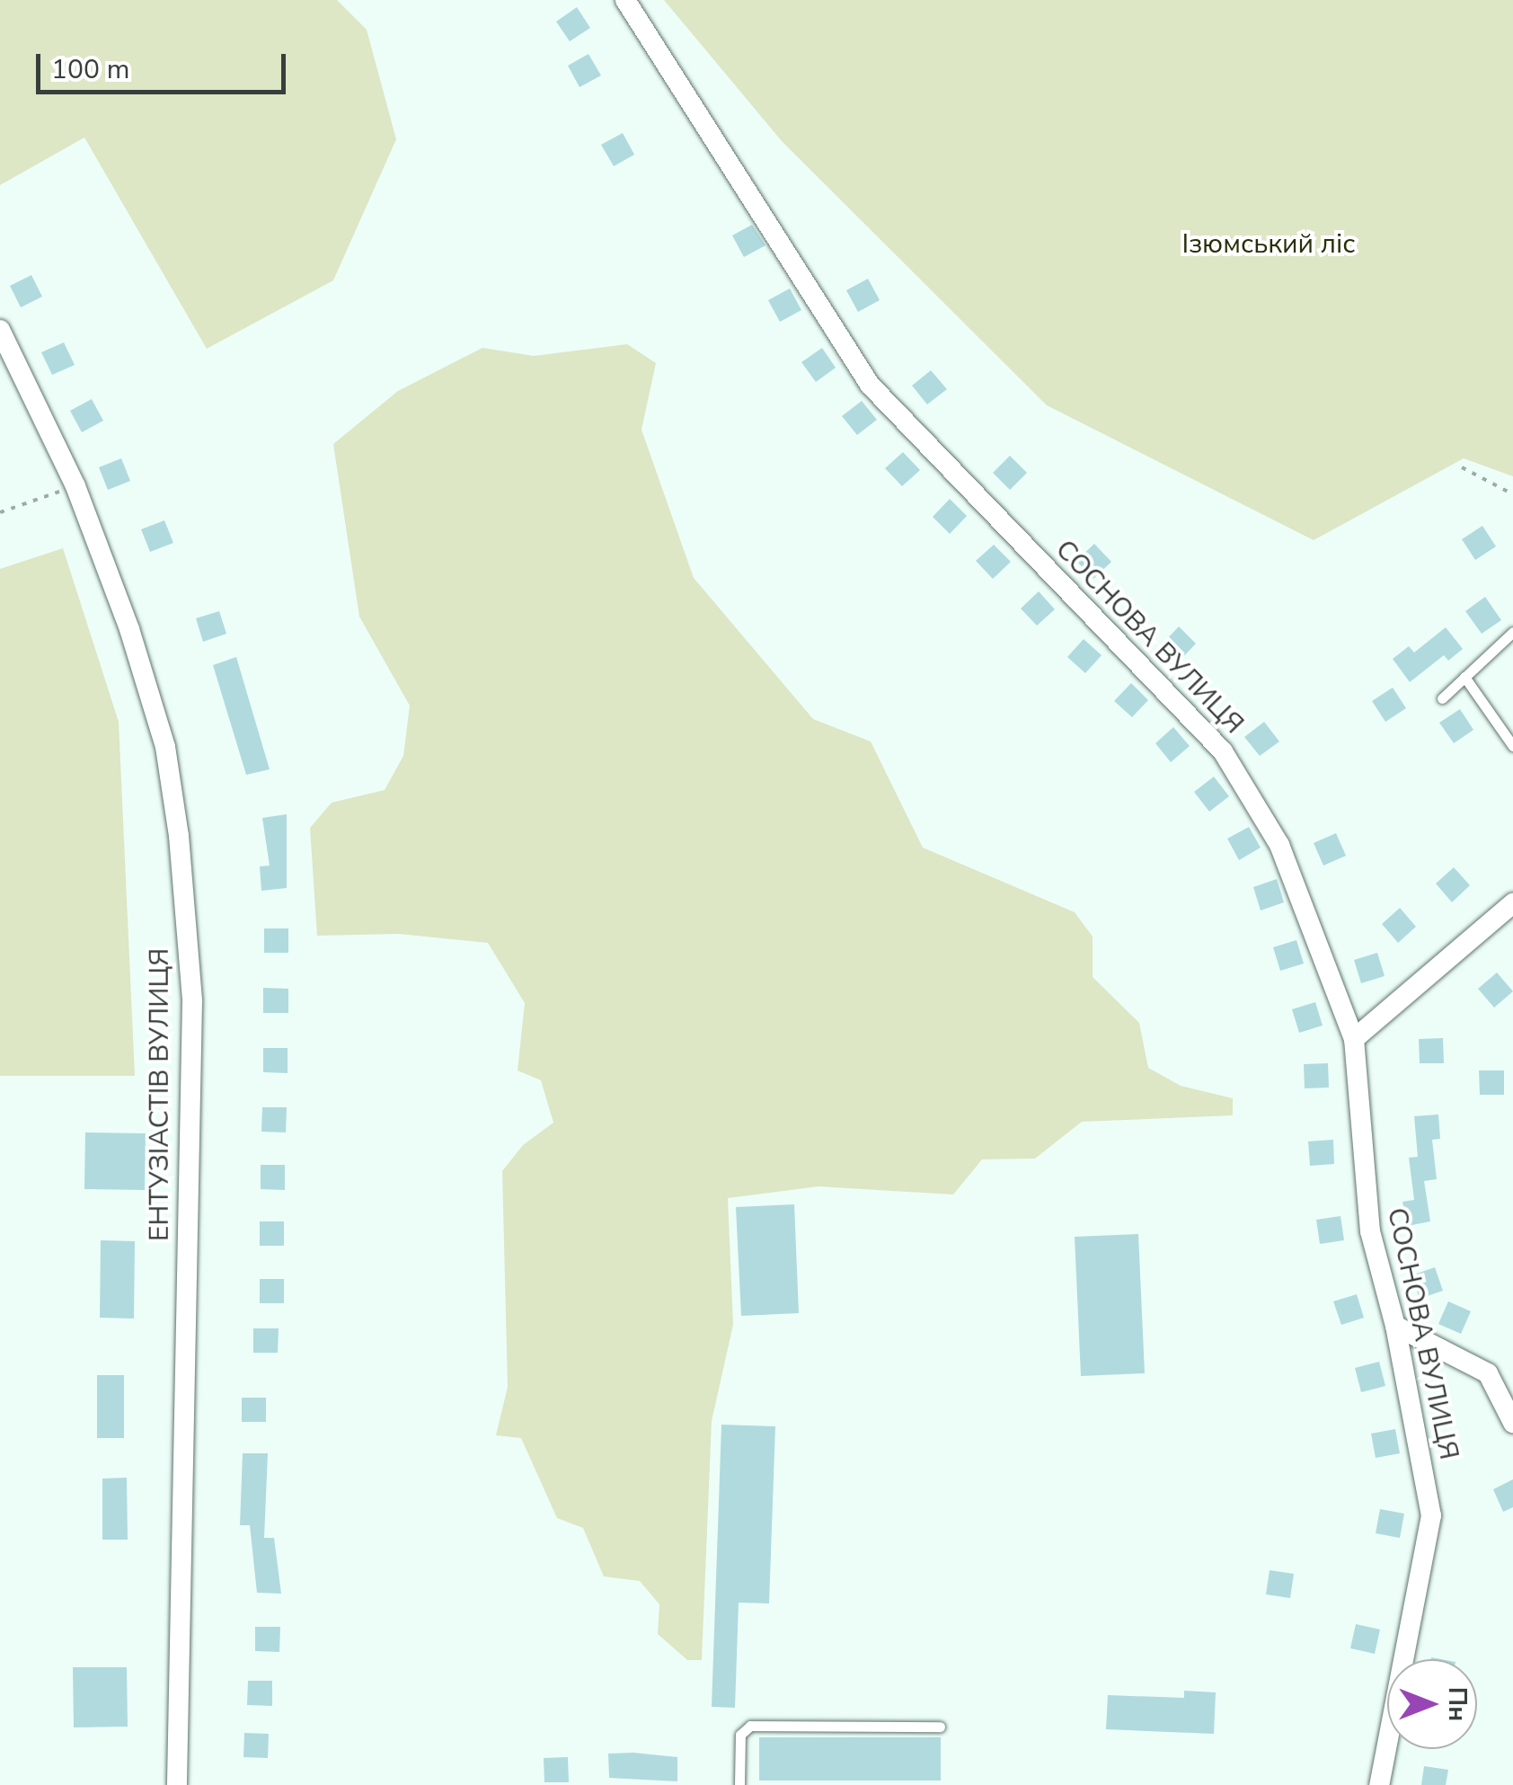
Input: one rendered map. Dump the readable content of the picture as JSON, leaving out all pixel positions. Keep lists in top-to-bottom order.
{
  "streets": {
    "street": ["СОСНОВА ВУЛИЦЯ", "ЕНТУЗІАСТІВ ВУЛИЦЯ"]
  },
  "parks": ["Ізюмський ліс"],
  "scale_bar": "100 m",
  "north": "right"
}
